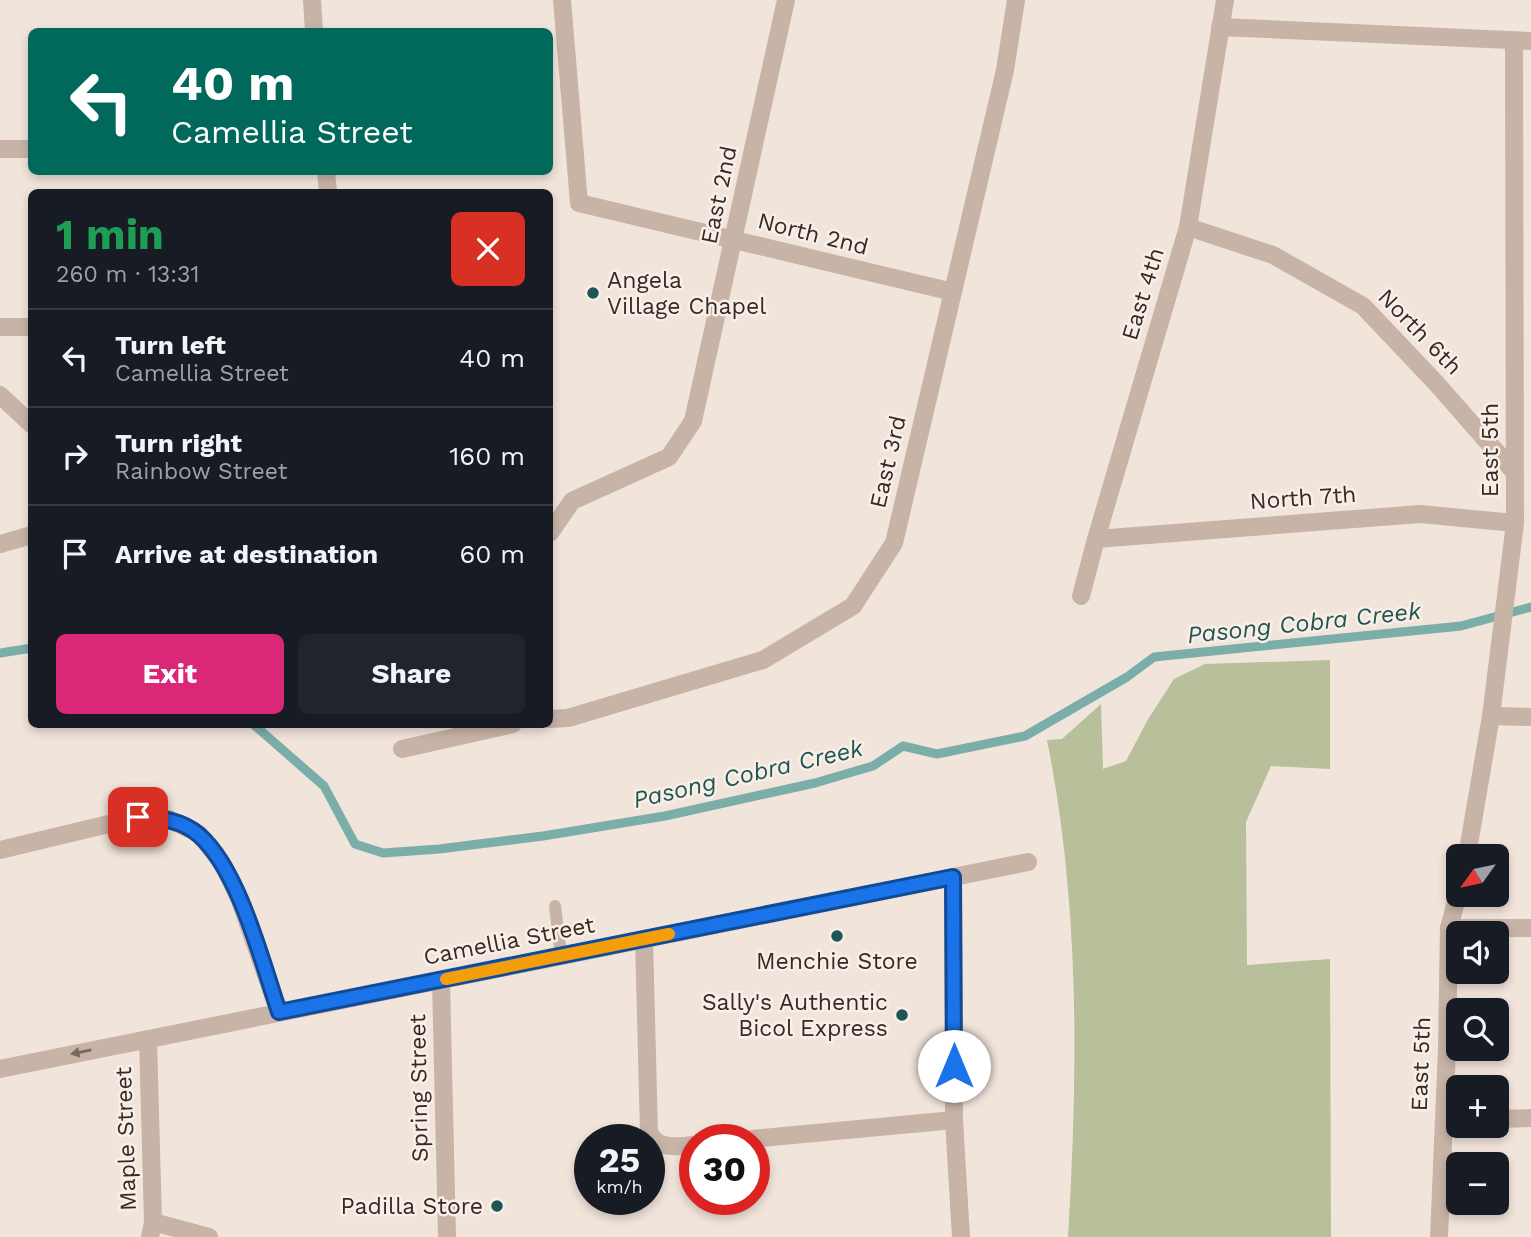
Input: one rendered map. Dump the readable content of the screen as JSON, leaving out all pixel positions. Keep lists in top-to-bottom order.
{
  "streets": {
    "street": [
      "East 2nd",
      "North 2nd",
      "East 4th",
      "North 6th",
      "East 5th",
      "East 3rd",
      "North 7th",
      "Camellia Street",
      "Spring Street",
      "Maple Street"
    ]
  },
  "crossings": [
    ["East 2nd", "North 2nd"],
    ["North 2nd", "East 3rd"],
    ["East 4th", "North 6th"],
    ["East 4th", "North 7th"],
    ["North 6th", "East 5th"],
    ["East 5th", "North 7th"],
    ["Camellia Street", "Spring Street"],
    ["Camellia Street", "Maple Street"]
  ],
  "water": ["Pasong Cobra Creek"],
  "places": [
    "Angela Village Chapel",
    "Menchie Store",
    "Sally's Authentic Bicol Express",
    "Padilla Store"
  ],
  "north": "bottom left",
  "page": {
    "turn": ["40 m", "Camellia Street"],
    "heading": ["1 min", "260 m · 13:31"],
    "list": [
      {
        "name": "Turn left",
        "note": "Camellia Street",
        "value": "40 m"
      },
      {
        "name": "Turn right",
        "note": "Rainbow Street",
        "value": "160 m"
      },
      {
        "name": "Arrive at destination",
        "value": "60 m"
      }
    ],
    "buttons": ["Exit", "Share"],
    "map_buttons": ["+", "−"],
    "speed": "25 km/h",
    "limit": "30"
  }
}
